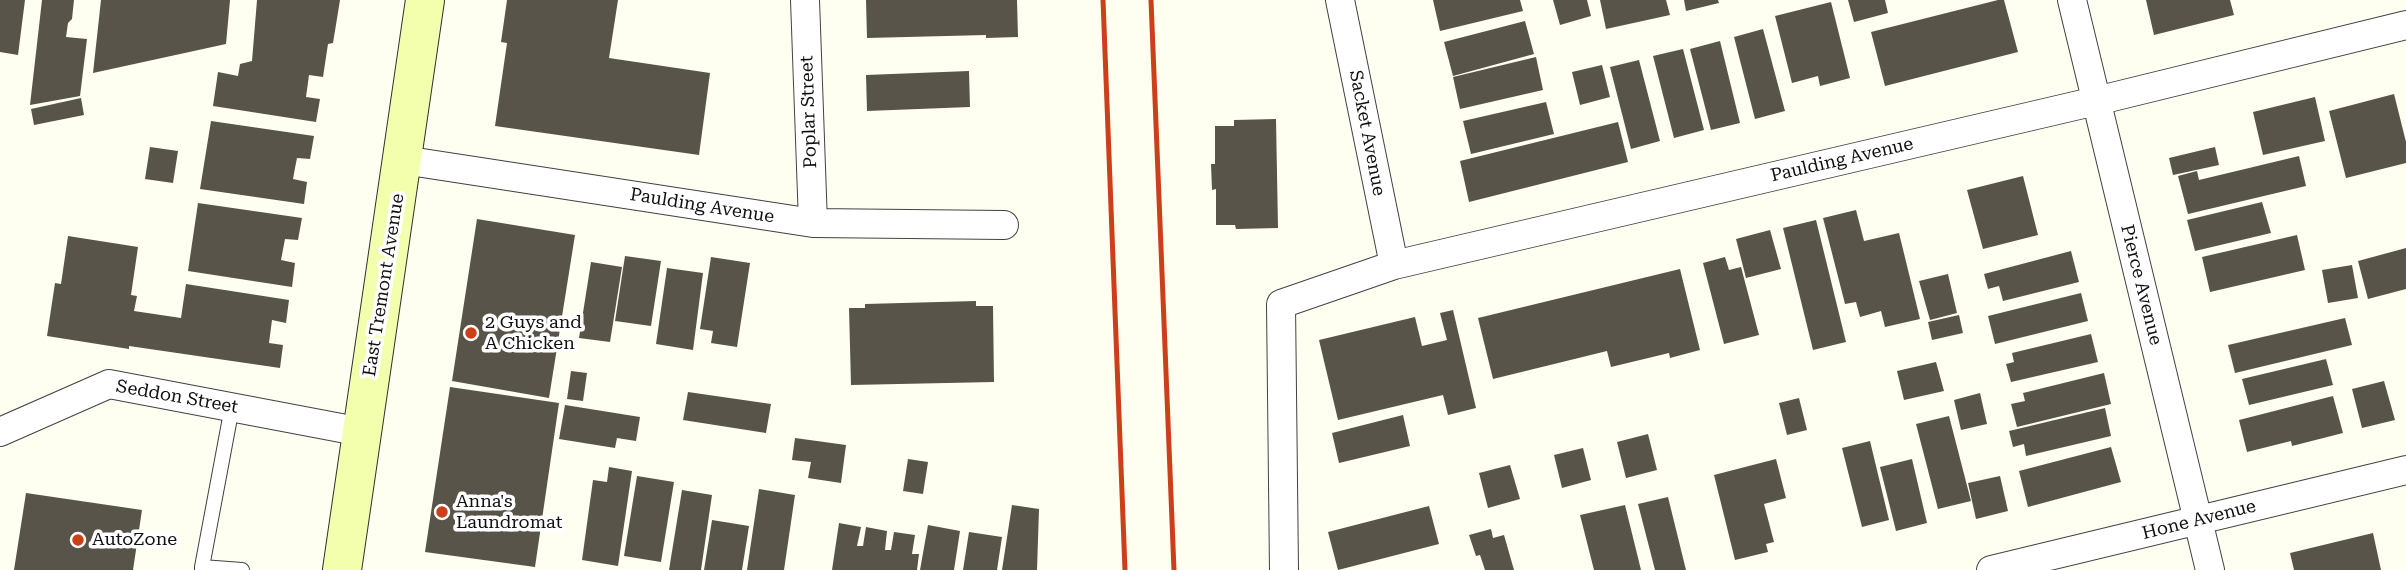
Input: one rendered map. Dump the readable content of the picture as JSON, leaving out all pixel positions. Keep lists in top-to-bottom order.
{
  "streets": {
    "main road": ["East Tremont Avenue"],
    "street": [
      "Poplar Street",
      "Sacket Avenue",
      "Paulding Avenue",
      "Pierce Avenue",
      "Seddon Street",
      "Hone Avenue"
    ]
  },
  "crossings": [
    ["Poplar Street", "Paulding Avenue"],
    ["Sacket Avenue", "Paulding Avenue"],
    ["Paulding Avenue", "East Tremont Avenue"],
    ["Paulding Avenue", "Pierce Avenue"],
    ["East Tremont Avenue", "Seddon Street"],
    ["Pierce Avenue", "Hone Avenue"]
  ],
  "places": ["2 Guys and A Chicken", "Anna's Laundromat", "AutoZone"]
}
